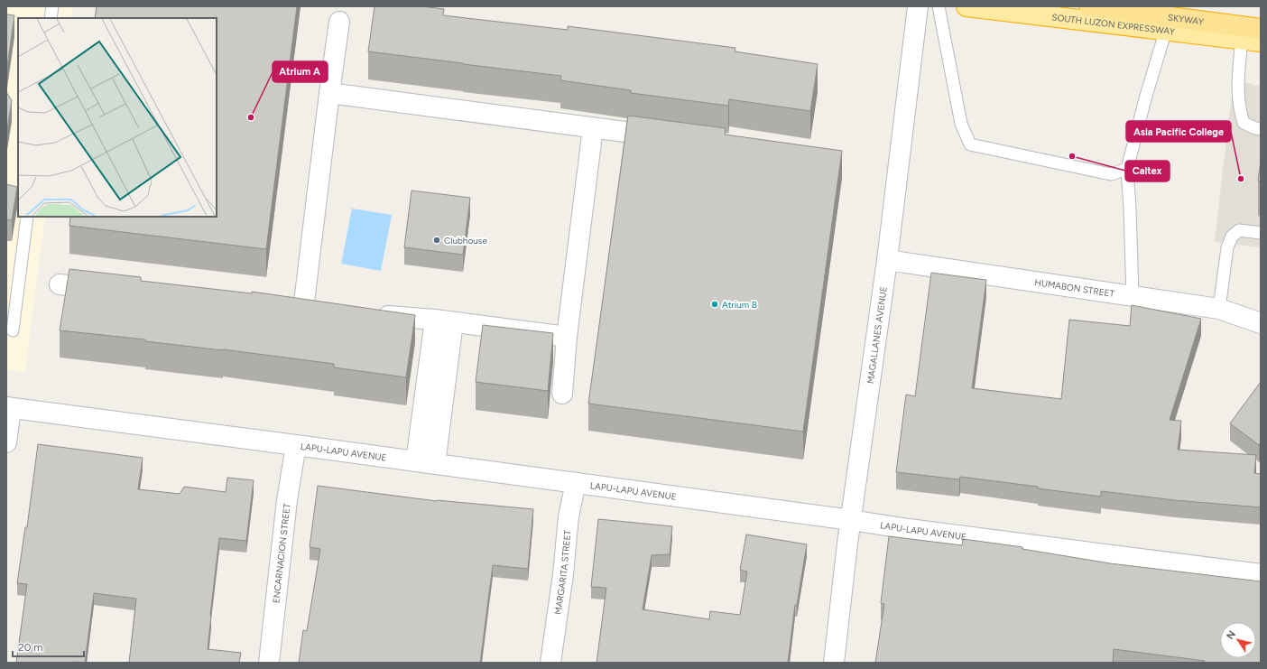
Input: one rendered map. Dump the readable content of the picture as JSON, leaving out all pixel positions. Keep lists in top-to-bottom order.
{
  "streets": {
    "highway": ["SKYWAY", "SOUTH LUZON EXPRESSWAY"],
    "street": [
      "HUMABON STREET",
      "MAGALLANES AVENUE",
      "LAPU-LAPU AVENUE",
      "ENCARNACION STREET",
      "MARGARITA STREET"
    ]
  },
  "crossings": [
    ["HUMABON STREET", "MAGALLANES AVENUE"],
    ["MAGALLANES AVENUE", "LAPU-LAPU AVENUE"],
    ["LAPU-LAPU AVENUE", "ENCARNACION STREET"],
    ["LAPU-LAPU AVENUE", "MARGARITA STREET"]
  ],
  "places": [
    "Atrium A",
    "Caltex",
    "Asia Pacific College",
    "Clubhouse",
    "Atrium B"
  ],
  "scale_bar": "20 m",
  "north": "top left"
}
